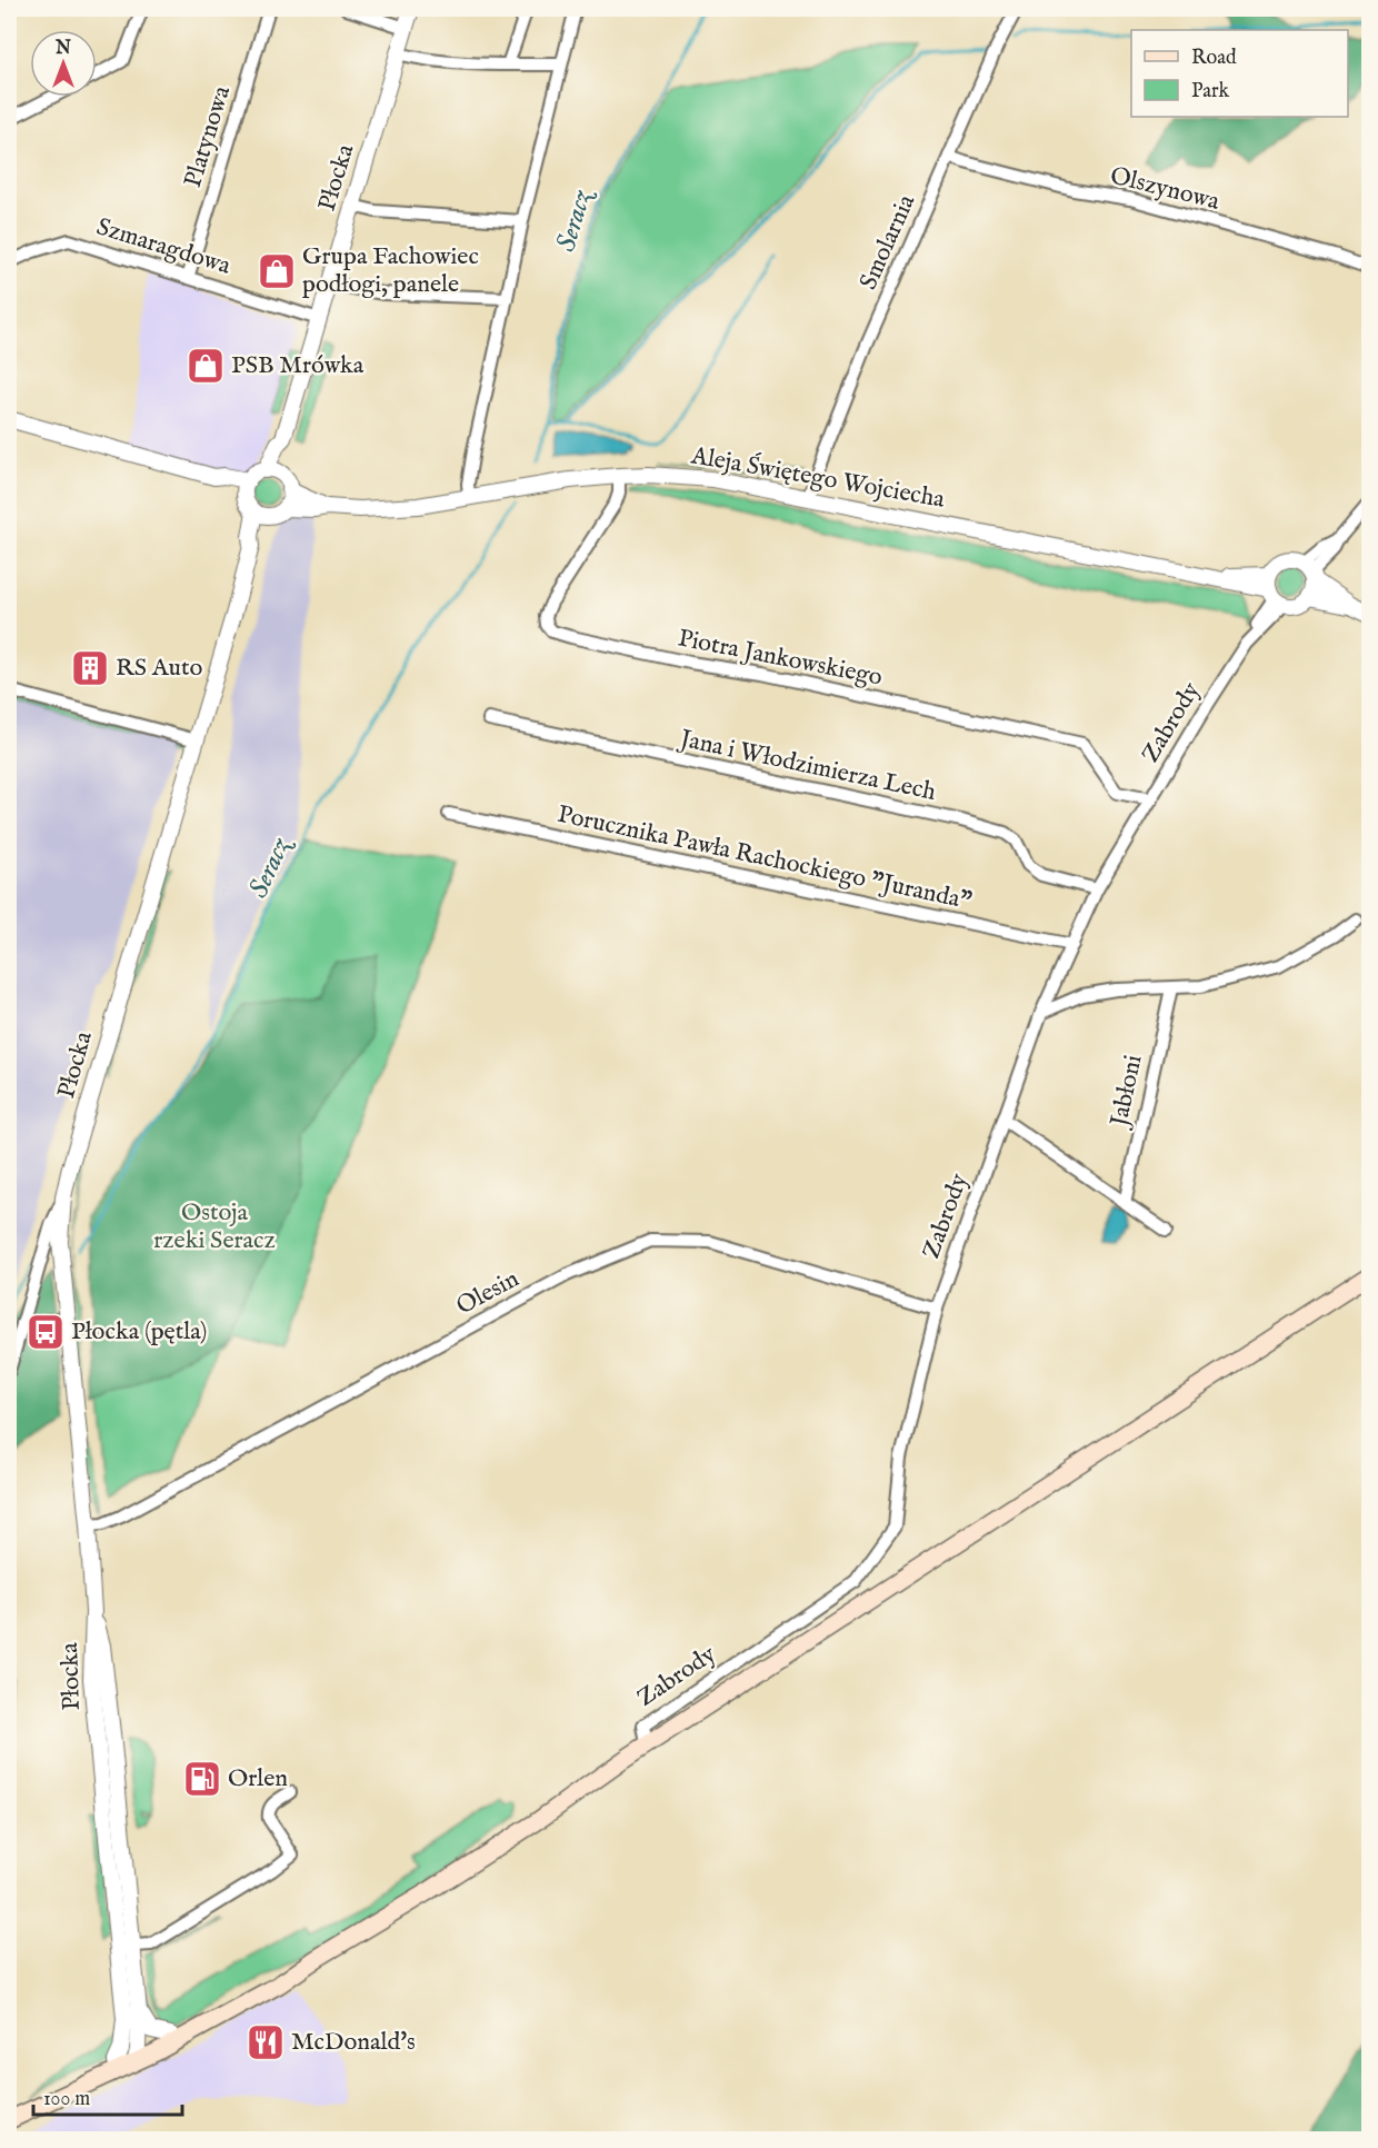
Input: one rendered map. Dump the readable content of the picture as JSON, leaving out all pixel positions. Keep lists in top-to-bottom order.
{
  "streets": {
    "street": [
      "Platynowa",
      "Płocka",
      "Olszynowa",
      "Smolarnia",
      "Szmaragdowa",
      "Aleja Świętego Wojciecha",
      "Piotra Jankowskiego",
      "Zabrody",
      "Jana i Włodzimierza Lech",
      "Porucznika Pawła Rachockiego \"Juranda\"",
      "Jabłoni",
      "Olesin"
    ]
  },
  "crossings": [
    ["Platynowa", "Szmaragdowa"],
    ["Płocka", "Szmaragdowa"],
    ["Płocka", "Aleja Świętego Wojciecha"],
    ["Płocka", "Olesin"],
    ["Olszynowa", "Smolarnia"],
    ["Smolarnia", "Aleja Świętego Wojciecha"],
    ["Aleja Świętego Wojciecha", "Piotra Jankowskiego"],
    ["Aleja Świętego Wojciecha", "Zabrody"],
    ["Piotra Jankowskiego", "Zabrody"],
    ["Zabrody", "Jana i Włodzimierza Lech"],
    ["Zabrody", "Porucznika Pawła Rachockiego \"Juranda\""],
    ["Zabrody", "Olesin"]
  ],
  "water": ["Seracz"],
  "parks": ["Ostoja rzeki Seracz"],
  "places": {
    "shop": ["Grupa Fachowiec podłogi, panele", "PSB Mrówka"],
    "building": ["RS Auto"],
    "bus stop": ["Płocka (pętla)"],
    "fuel station": ["Orlen"],
    "restaurant": ["McDonald's"]
  },
  "legend": ["Road", "Park"],
  "scale_bar": "100 m",
  "north": "top"
}
